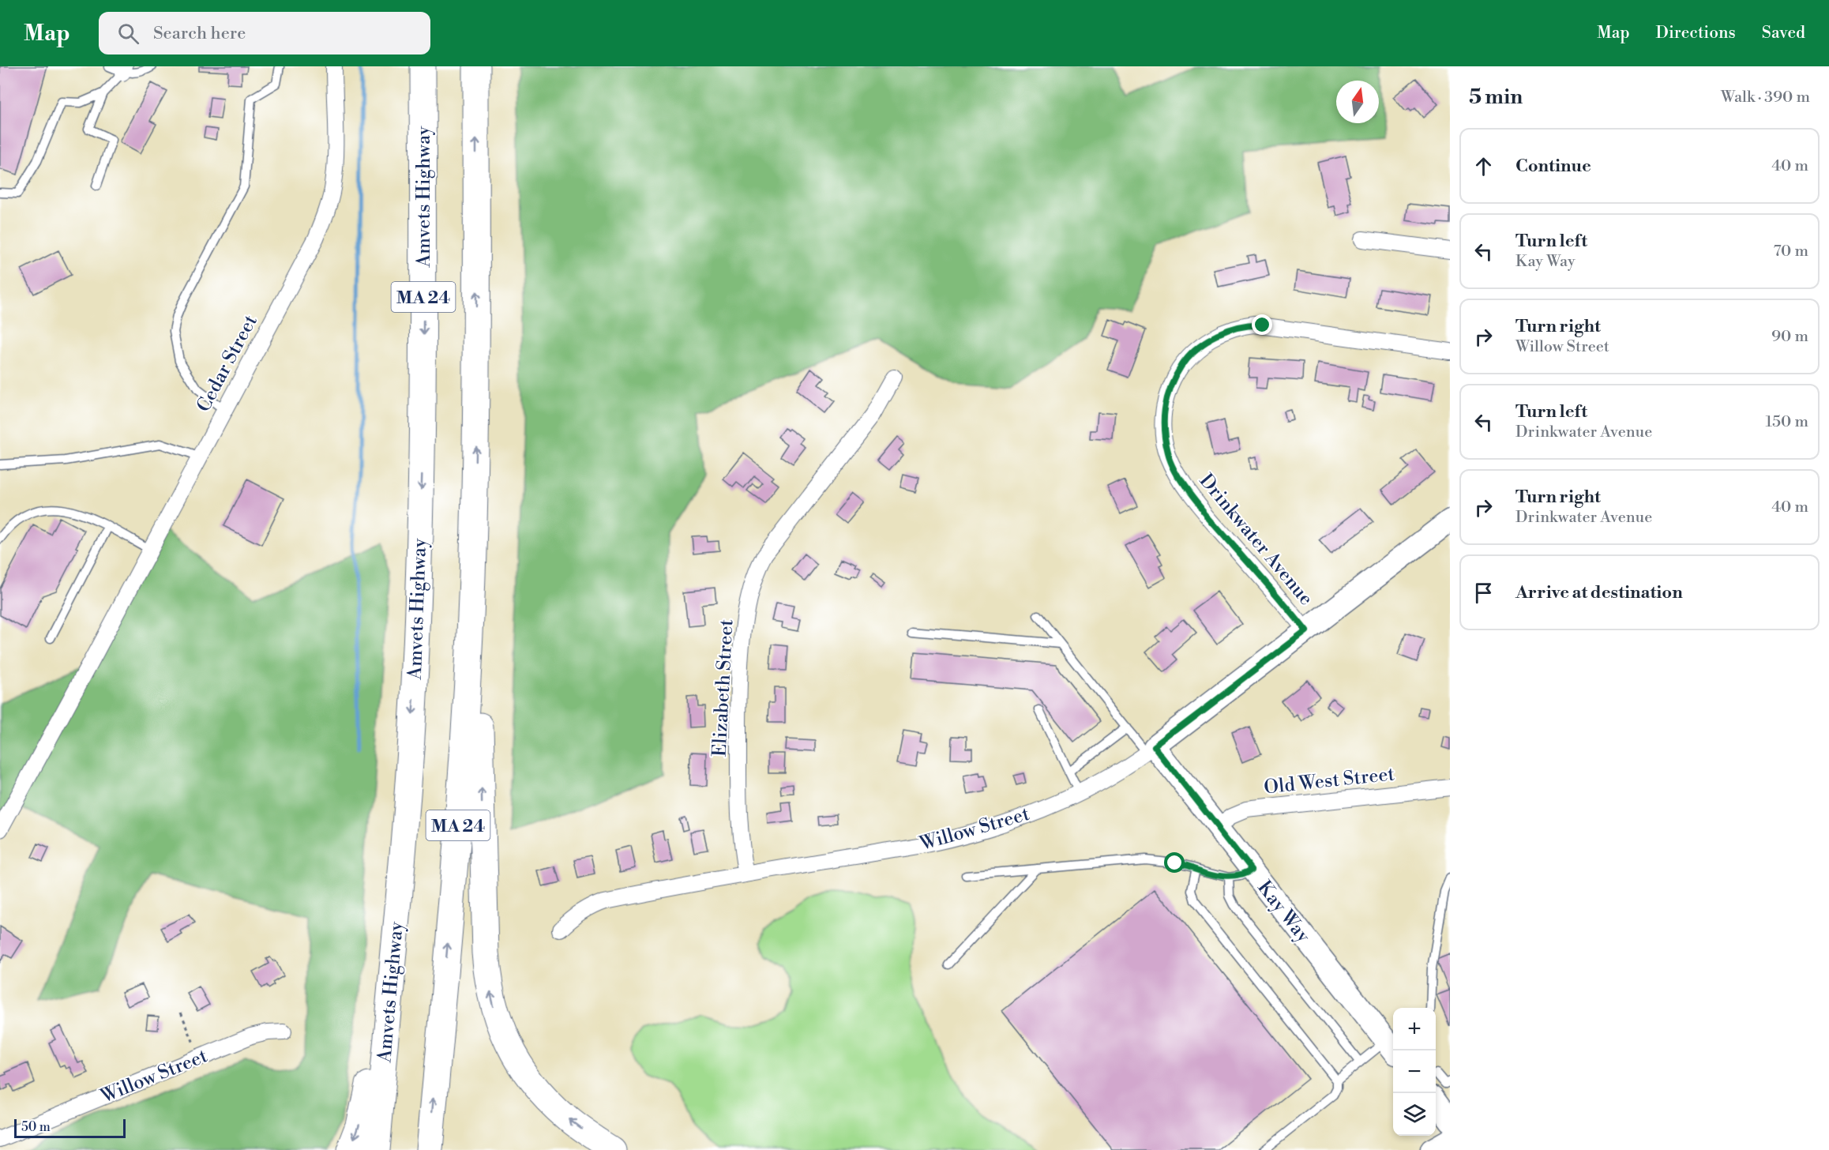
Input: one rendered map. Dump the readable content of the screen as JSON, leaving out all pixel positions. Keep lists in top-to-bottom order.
{
  "streets": {
    "highway": ["Amvets Highway", "MA 24"],
    "street": [
      "Cedar Street",
      "Drinkwater Avenue",
      "Elizabeth Street",
      "Old West Street",
      "Willow Street",
      "Kay Way"
    ]
  },
  "crossings": [
    ["Drinkwater Avenue", "Willow Street"],
    ["Elizabeth Street", "Willow Street"],
    ["Old West Street", "Kay Way"],
    ["Willow Street", "Kay Way"]
  ],
  "scale_bar": "50 m",
  "north": "top",
  "page": {
    "header": "Map",
    "search": "Search here",
    "nav": ["Map", "Directions", "Saved"],
    "heading": ["5 min", "Walk · 390 m"],
    "list": [
      ["Continue", "40 m"],
      ["Turn left", "Kay Way", "70 m"],
      ["Turn right", "Willow Street", "90 m"],
      ["Turn left", "Drinkwater Avenue", "150 m"],
      ["Turn right", "Drinkwater Avenue", "40 m"],
      "Arrive at destination"
    ],
    "map_buttons": ["+", "−"],
    "scale": "50 m"
  }
}
